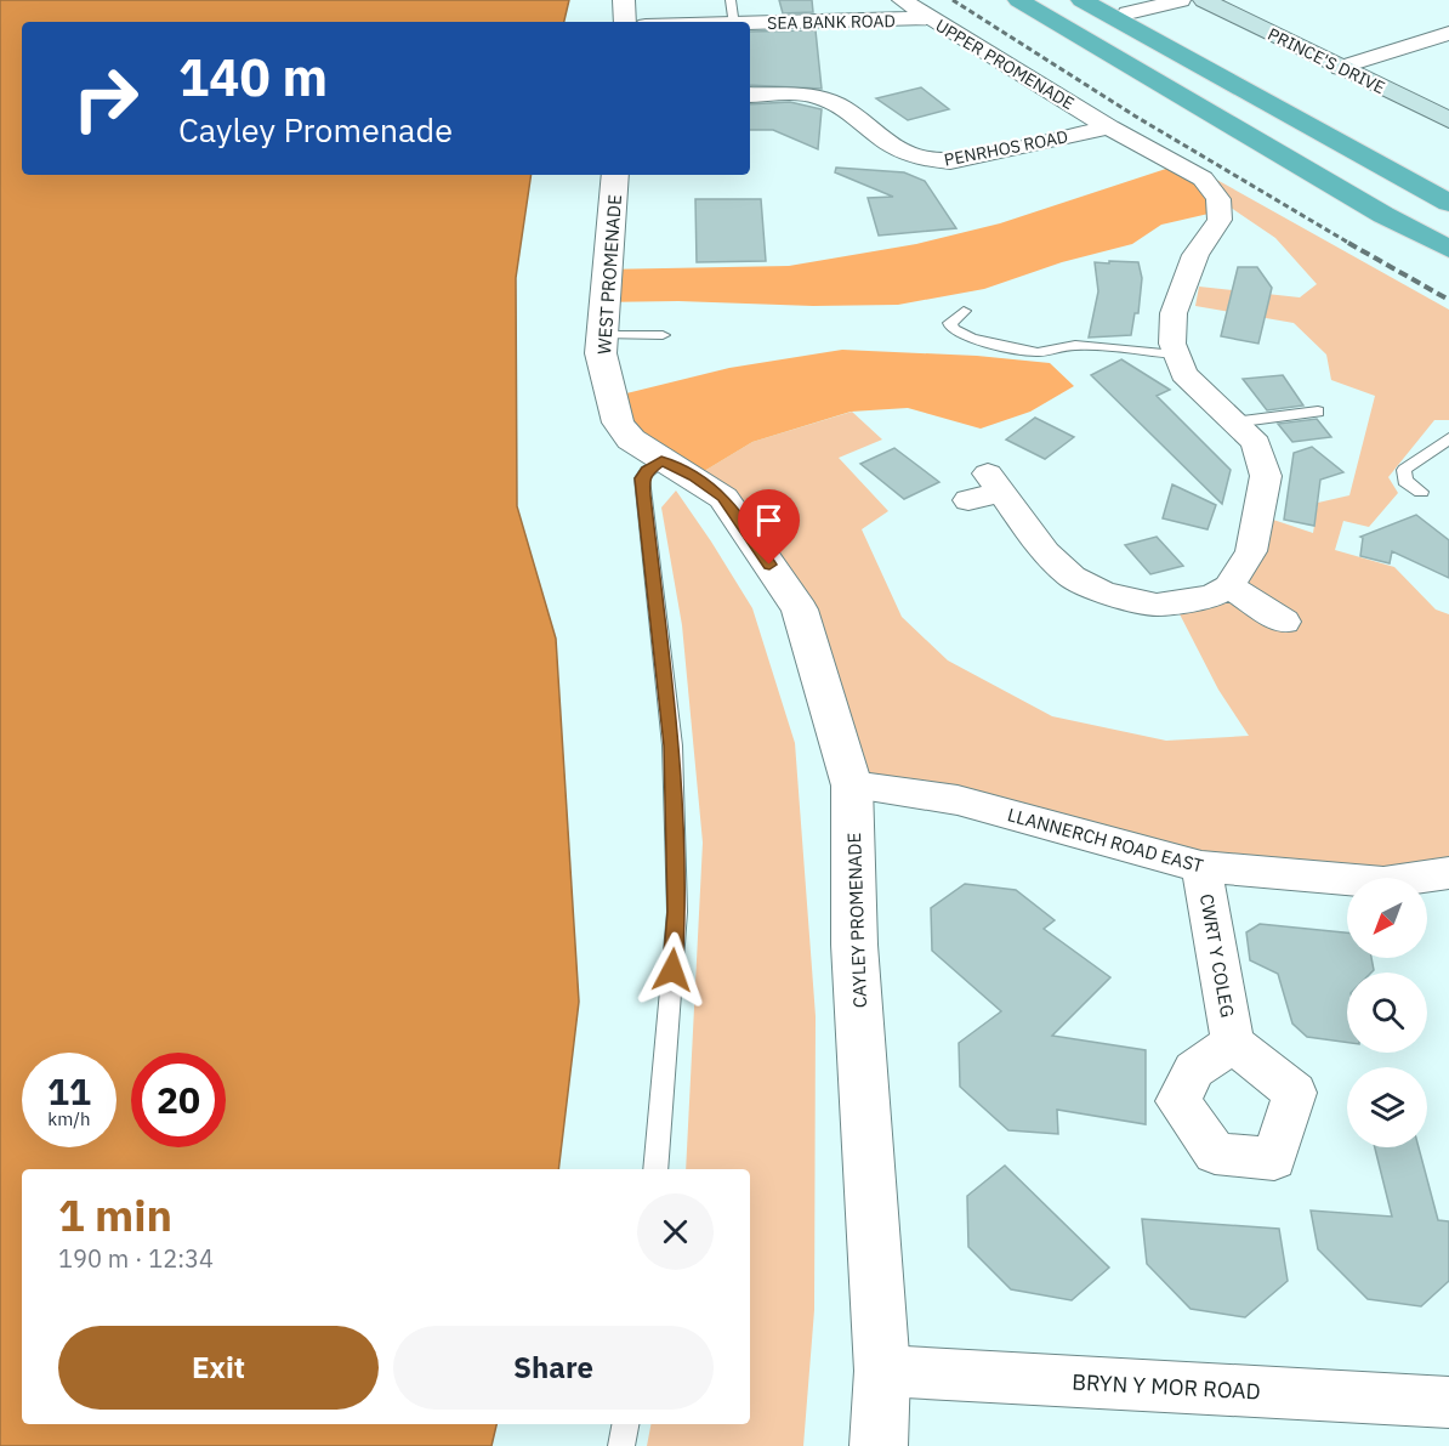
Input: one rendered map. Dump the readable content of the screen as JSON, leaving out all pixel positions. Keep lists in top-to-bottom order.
{
  "streets": {
    "main road": ["PRINCE'S DRIVE"],
    "street": [
      "SEA BANK ROAD",
      "UPPER PROMENADE",
      "PENRHOS ROAD",
      "WEST PROMENADE",
      "LLANNERCH ROAD EAST",
      "CAYLEY PROMENADE",
      "CWRT Y COLEG",
      "BRYN Y MOR ROAD"
    ]
  },
  "crossings": [
    ["SEA BANK ROAD", "UPPER PROMENADE"],
    ["UPPER PROMENADE", "PENRHOS ROAD"],
    ["WEST PROMENADE", "CAYLEY PROMENADE"],
    ["LLANNERCH ROAD EAST", "CAYLEY PROMENADE"],
    ["LLANNERCH ROAD EAST", "CWRT Y COLEG"],
    ["CAYLEY PROMENADE", "BRYN Y MOR ROAD"]
  ],
  "north": "bottom left",
  "page": {
    "turn": ["140 m", "Cayley Promenade"],
    "speed": "11 km/h",
    "limit": "20",
    "heading": ["1 min", "190 m · 12:34"],
    "buttons": ["Exit", "Share"]
  }
}
